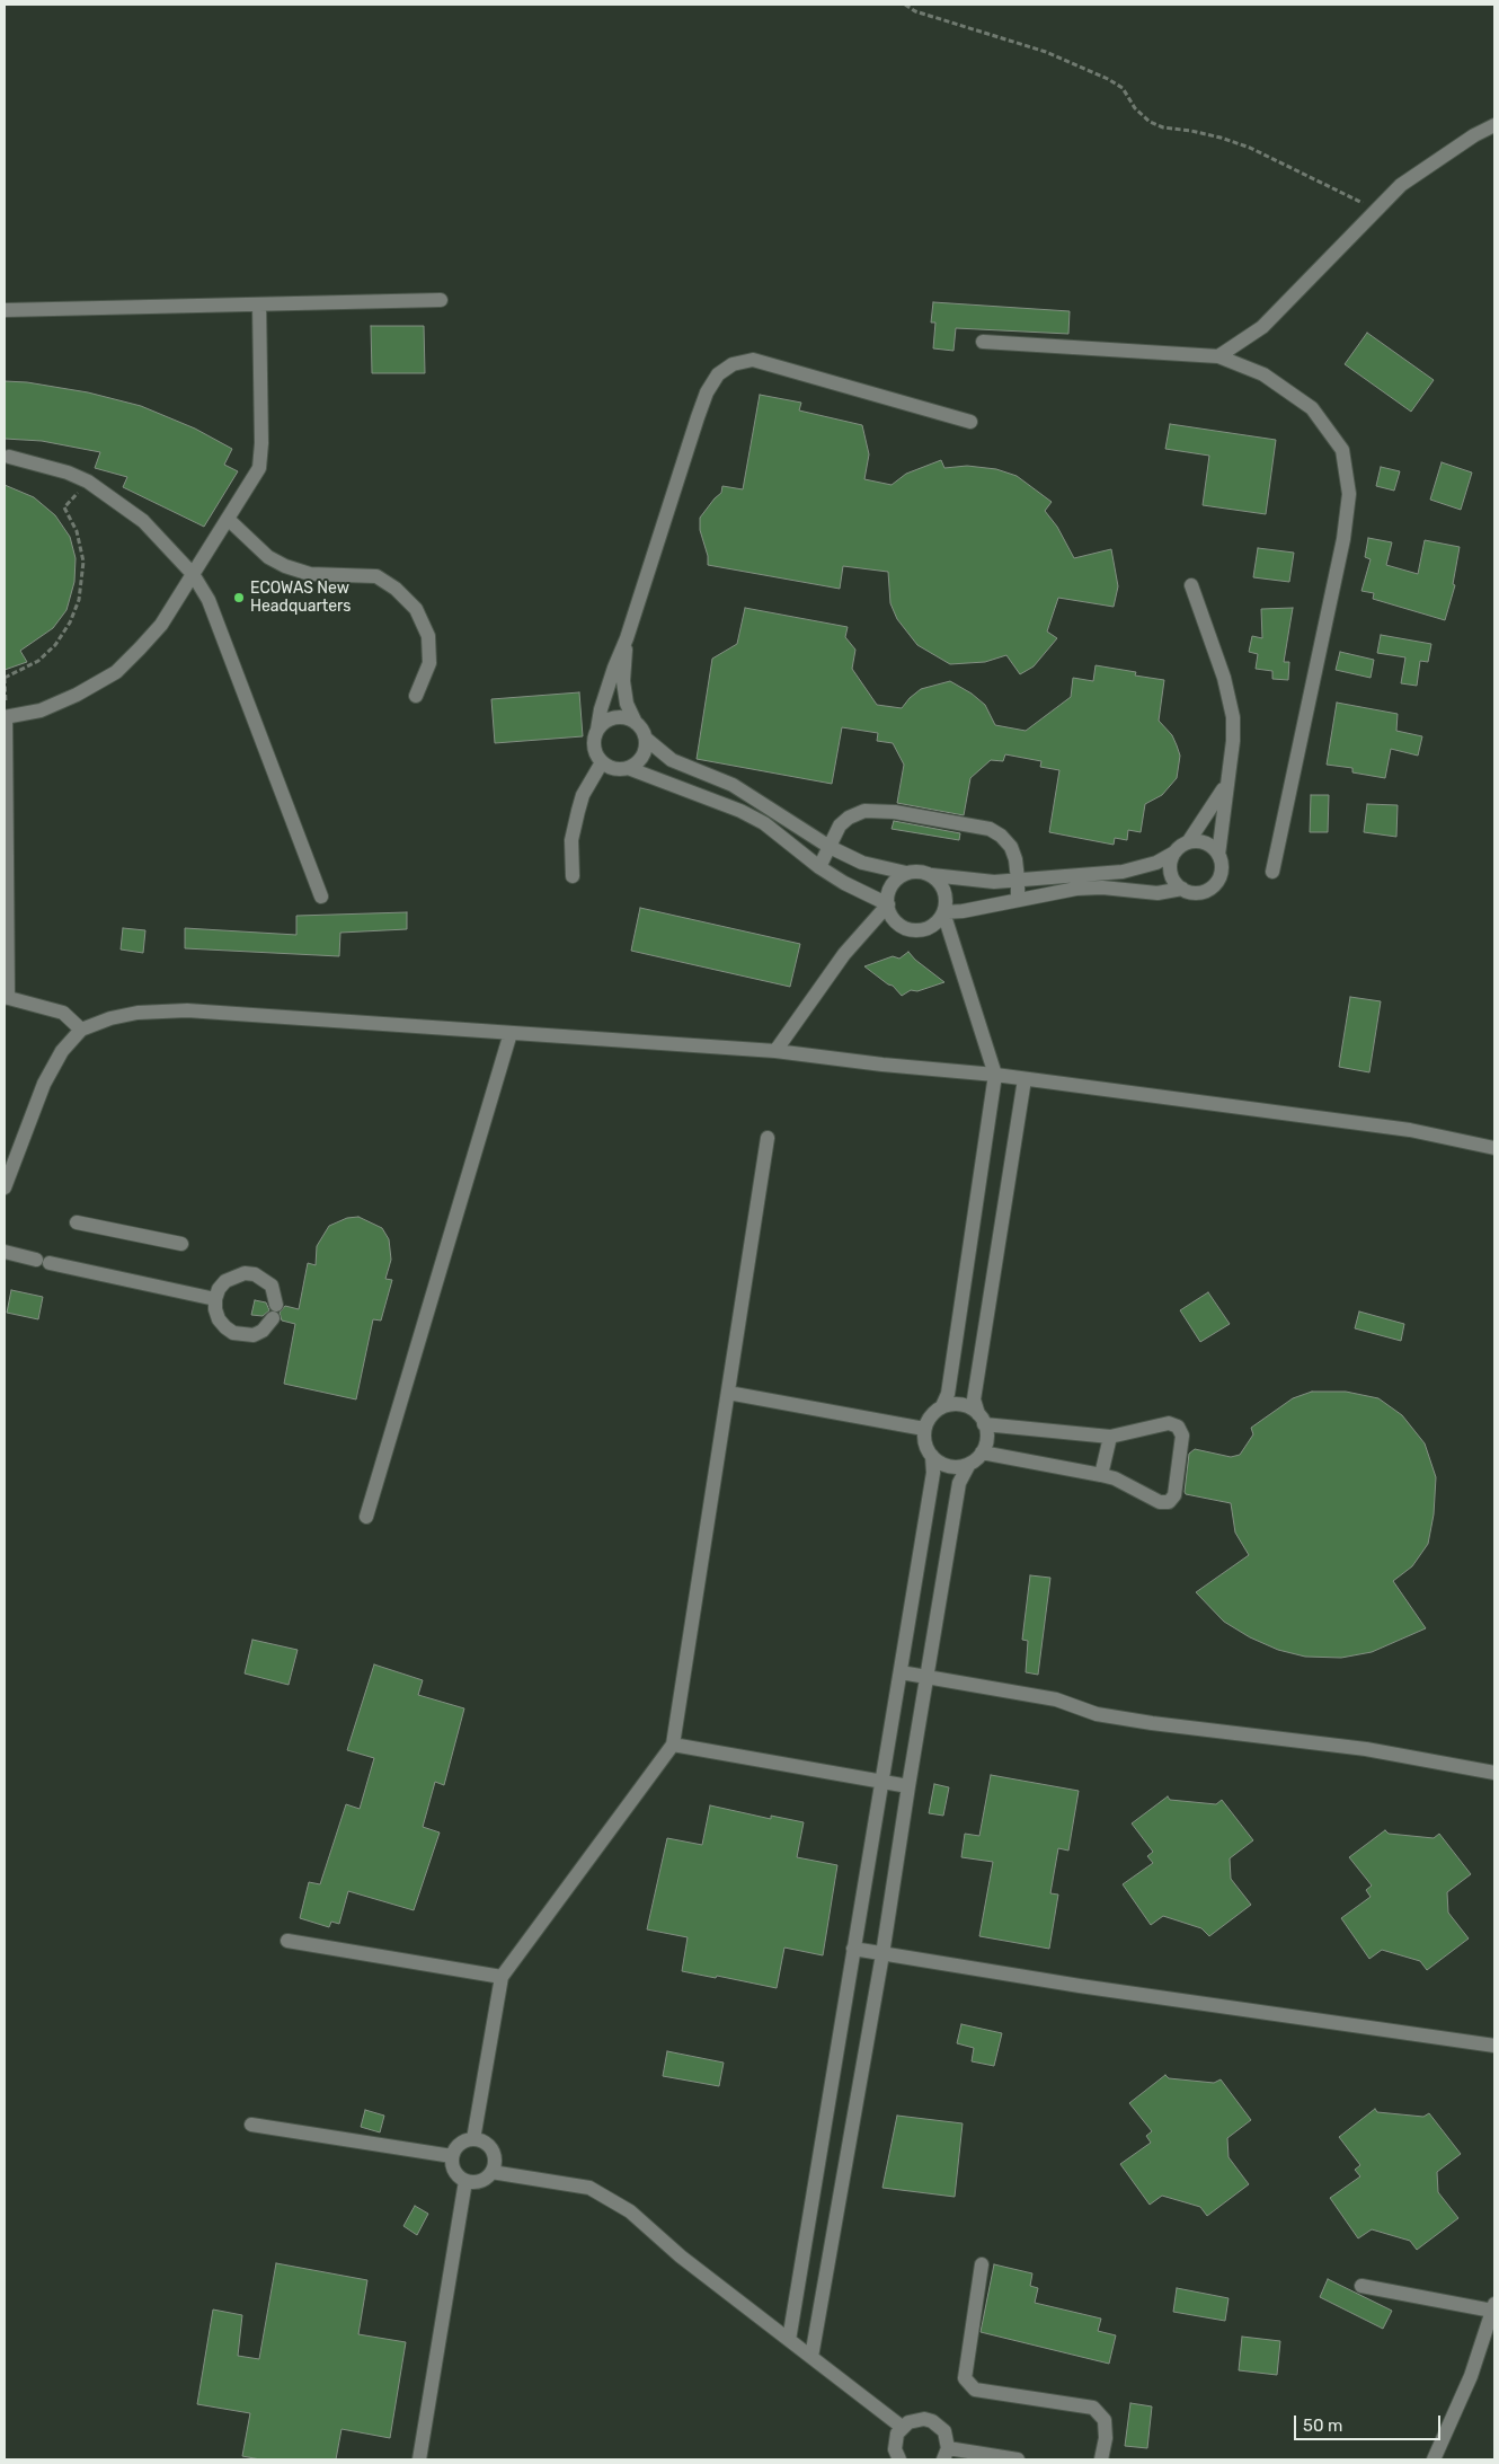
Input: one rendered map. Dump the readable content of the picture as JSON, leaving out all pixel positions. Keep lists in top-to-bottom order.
{
  "places": ["ECOWAS New Headquarters"],
  "scale_bar": "50 m"
}
